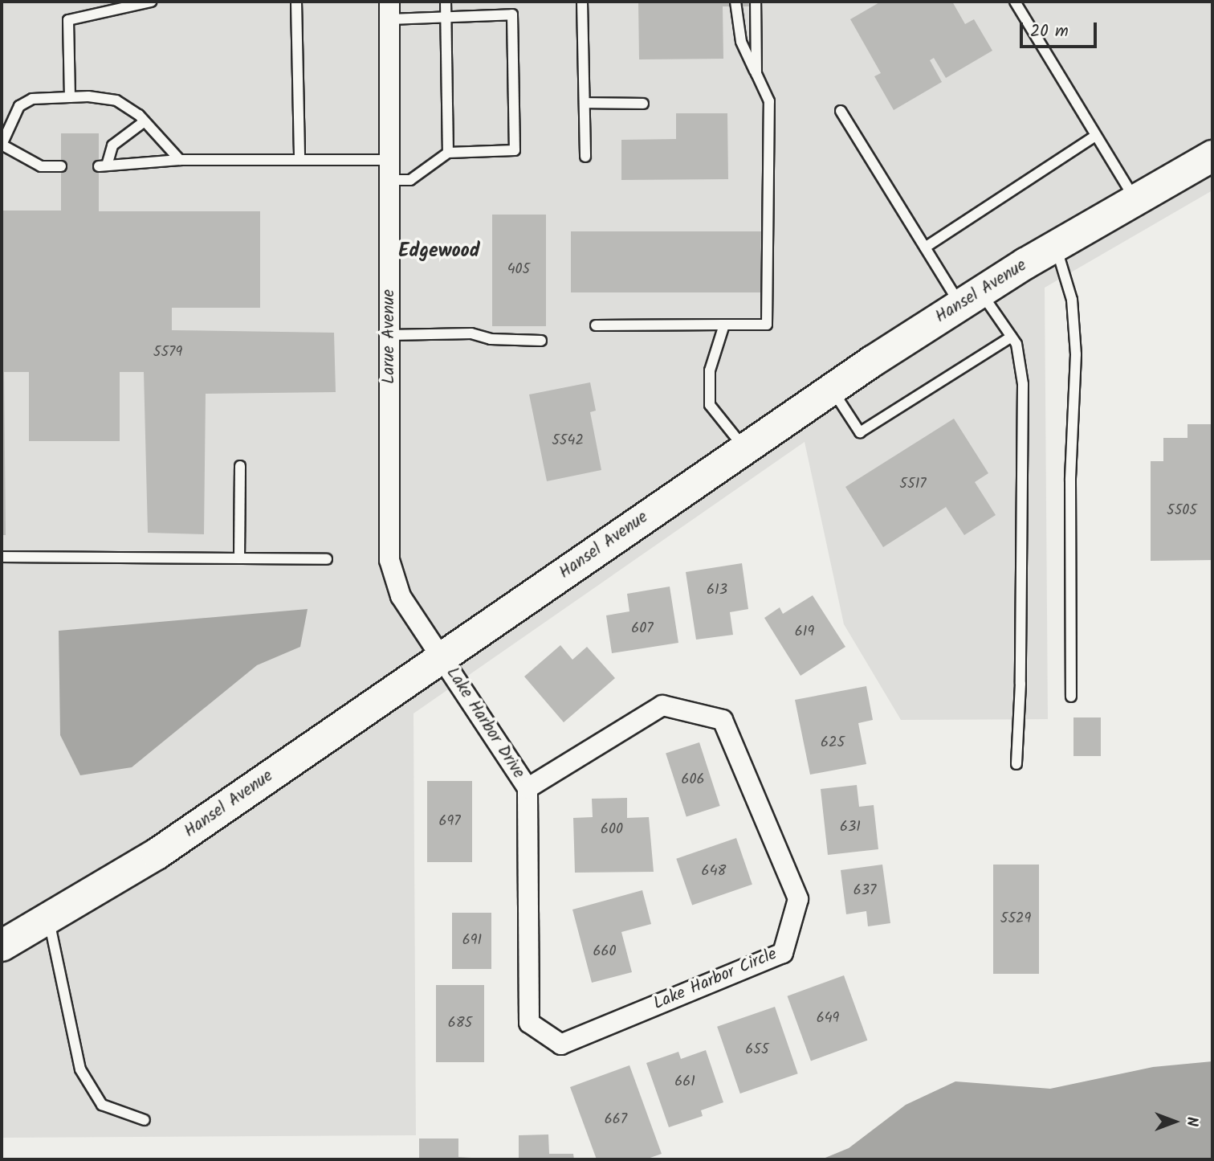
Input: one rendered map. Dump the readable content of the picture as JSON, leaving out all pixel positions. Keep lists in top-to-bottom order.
{
  "streets": {
    "main road": ["Hansel Avenue"],
    "street": ["Larue Avenue", "Lake Harbor Drive", "Lake Harbor Circle"]
  },
  "crossings": [
    ["Hansel Avenue", "Larue Avenue"],
    ["Hansel Avenue", "Lake Harbor Drive"],
    ["Larue Avenue", "Lake Harbor Drive"],
    ["Lake Harbor Drive", "Lake Harbor Circle"]
  ],
  "districts": ["Edgewood"],
  "house_numbers": [
    "405",
    "5579",
    "5542",
    "5517",
    "5505",
    "613",
    "607",
    "619",
    "625",
    "606",
    "697",
    "631",
    "600",
    "648",
    "637",
    "5529",
    "691",
    "660",
    "649",
    "685",
    "655",
    "661",
    "667"
  ],
  "scale_bar": "20 m",
  "north": "right"
}
